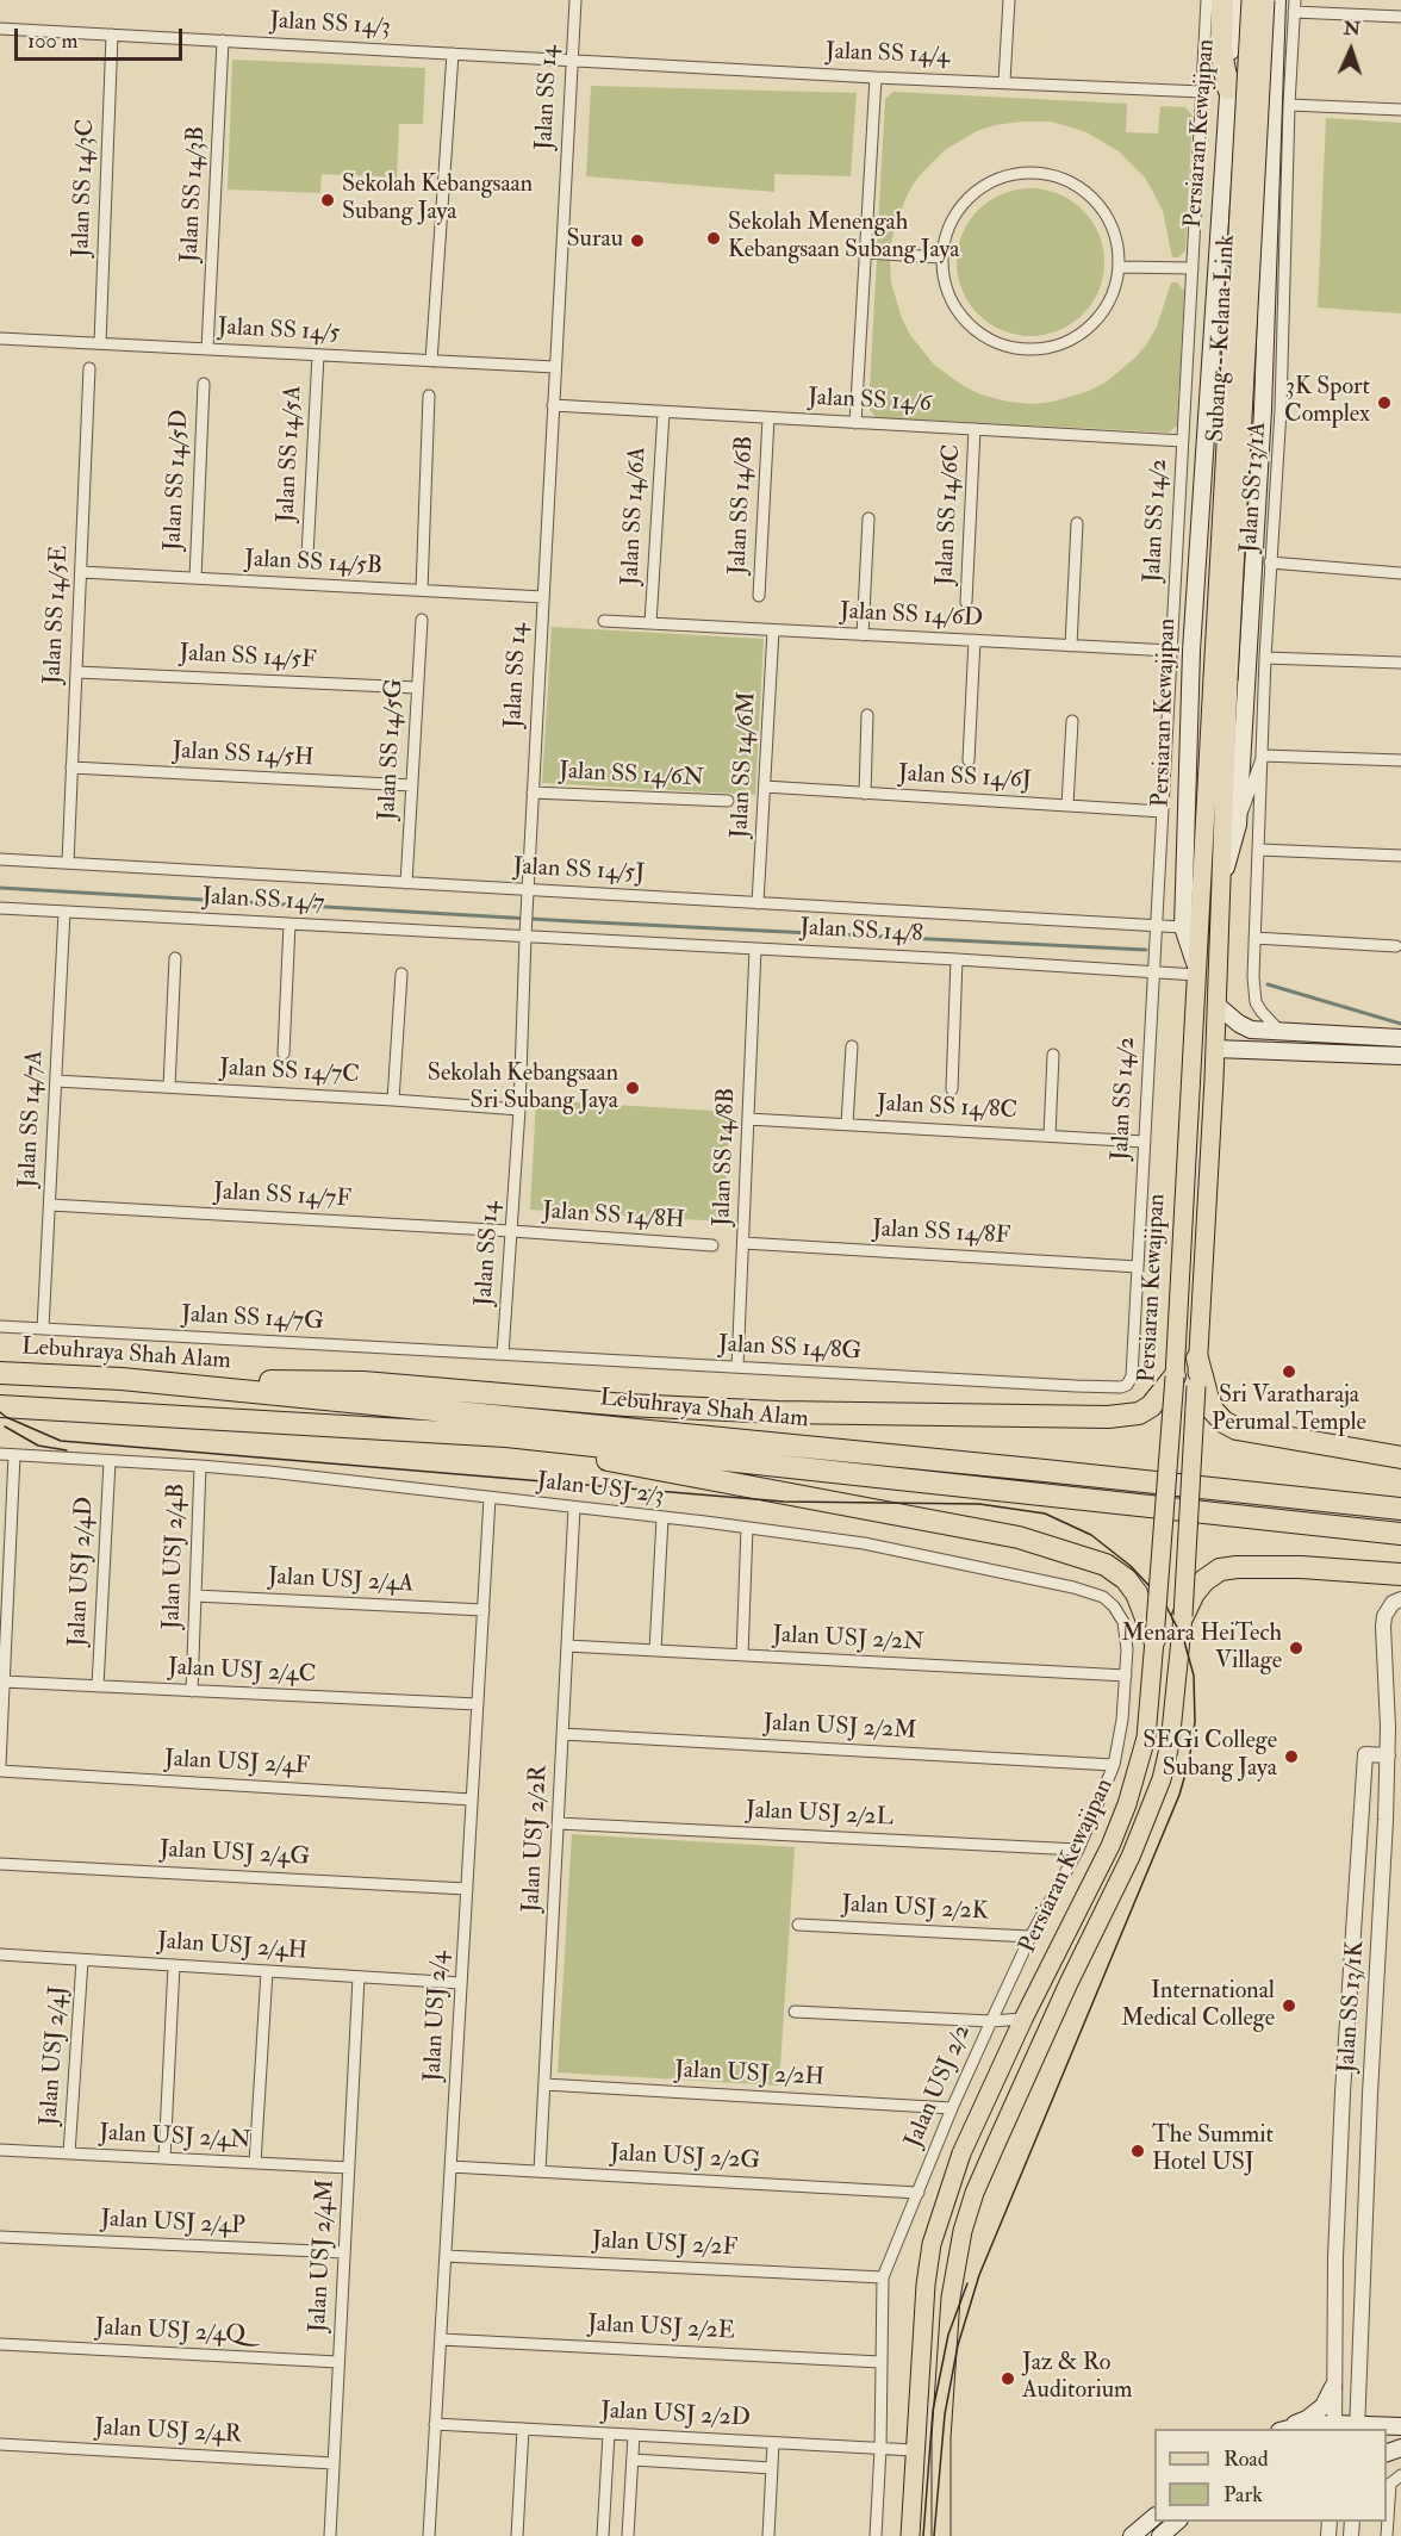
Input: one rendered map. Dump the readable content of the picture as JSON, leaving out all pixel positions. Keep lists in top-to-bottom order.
{
  "streets": {
    "highway": ["Lebuhraya Shah Alam"],
    "main road": ["Persiaran Kewajipan", "Subang - Kelana Link"],
    "street": [
      "Jalan SS 14/3",
      "Jalan SS 14/4",
      "Jalan SS 14",
      "Jalan SS 14/3C",
      "Jalan SS 14/3B",
      "Jalan SS 14/5",
      "Jalan SS 14/6",
      "Jalan SS 14/5A",
      "Jalan SS 14/5D",
      "Jalan SS 13/1A",
      "Jalan SS 14/6B",
      "Jalan SS 14/6C",
      "Jalan SS 14/6A",
      "Jalan SS 14/2",
      "Jalan SS 14/5B",
      "Jalan SS 14/5E",
      "Jalan SS 14/6D",
      "Jalan SS 14/5F",
      "Jalan SS 14/5G",
      "Jalan SS 14/5H",
      "Jalan SS 14/6M",
      "Jalan SS 14/6N",
      "Jalan SS 14/6J",
      "Jalan SS 14/5J",
      "Jalan SS 14/7",
      "Jalan SS 14/8",
      "Jalan SS 14/7C",
      "Jalan SS 14/8C",
      "Jalan SS 14/7A",
      "Jalan SS 14/8B",
      "Jalan SS 14/7F",
      "Jalan SS 14/8H",
      "Jalan SS 14/8F",
      "Jalan SS 14/7G",
      "Jalan SS 14/8G",
      "Jalan USJ 2/3",
      "Jalan USJ 2/4B",
      "Jalan USJ 2/4D",
      "Jalan USJ 2/4A",
      "Jalan USJ 2/2N",
      "Jalan USJ 2/4C",
      "Jalan USJ 2/2M",
      "Jalan USJ 2/4F",
      "Jalan USJ 2/2L",
      "Jalan USJ 2/2R",
      "Jalan USJ 2/4G",
      "Jalan USJ 2/2K",
      "Jalan USJ 2/4H",
      "Jalan SS 13/1K",
      "Jalan USJ 2/4",
      "Jalan USJ 2/4J",
      "Jalan USJ 2/2H",
      "Jalan USJ 2/2",
      "Jalan USJ 2/4N",
      "Jalan USJ 2/2G",
      "Jalan USJ 2/4P",
      "Jalan USJ 2/2F",
      "Jalan USJ 2/4M",
      "Jalan USJ 2/2E",
      "Jalan USJ 2/4Q",
      "Jalan USJ 2/2D",
      "Jalan USJ 2/4R"
    ]
  },
  "crossings": [
    ["Jalan SS 14/3", "Jalan SS 14/4"],
    ["Jalan SS 14/3", "Jalan SS 14"],
    ["Jalan SS 14/3", "Jalan SS 14/3C"],
    ["Jalan SS 14/3", "Jalan SS 14/3B"],
    ["Jalan SS 14/4", "Jalan SS 14"],
    ["Jalan SS 14/4", "Jalan SS 14/2"],
    ["Jalan SS 14", "Jalan SS 14/5"],
    ["Jalan SS 14", "Jalan SS 14/6"],
    ["Jalan SS 14", "Jalan SS 14/5B"],
    ["Jalan SS 14", "Jalan SS 14/6N"],
    ["Jalan SS 14", "Jalan SS 14/5J"],
    ["Jalan SS 14", "Jalan SS 14/7"],
    ["Jalan SS 14", "Jalan SS 14/8"],
    ["Jalan SS 14", "Jalan SS 14/7C"],
    ["Jalan SS 14", "Jalan SS 14/7F"],
    ["Jalan SS 14", "Jalan SS 14/8H"],
    ["Jalan SS 14", "Jalan SS 14/7G"],
    ["Jalan SS 14", "Jalan SS 14/8G"],
    ["Persiaran Kewajipan", "Jalan SS 14/5J"],
    ["Persiaran Kewajipan", "Jalan SS 14/8"],
    ["Persiaran Kewajipan", "Jalan USJ 2/2D"],
    ["Jalan SS 14/3C", "Jalan SS 14/5"],
    ["Jalan SS 14/3B", "Jalan SS 14/5"],
    ["Jalan SS 14/5", "Jalan SS 14/5A"],
    ["Jalan SS 14/6", "Jalan SS 14/6B"],
    ["Jalan SS 14/6", "Jalan SS 14/6C"],
    ["Jalan SS 14/6", "Jalan SS 14/6A"],
    ["Jalan SS 14/6", "Jalan SS 14/2"],
    ["Jalan SS 14/5D", "Jalan SS 14/5B"],
    ["Jalan SS 14/6A", "Jalan SS 14/6D"],
    ["Jalan SS 14/2", "Jalan SS 14/6D"],
    ["Jalan SS 14/2", "Jalan SS 14/6J"],
    ["Jalan SS 14/2", "Jalan SS 14/5J"],
    ["Jalan SS 14/2", "Jalan SS 14/8"],
    ["Jalan SS 14/2", "Jalan SS 14/8C"],
    ["Jalan SS 14/2", "Jalan SS 14/8F"],
    ["Jalan SS 14/2", "Jalan SS 14/8G"],
    ["Jalan SS 14/5B", "Jalan SS 14/5E"],
    ["Jalan SS 14/5E", "Jalan SS 14/5F"],
    ["Jalan SS 14/5E", "Jalan SS 14/5H"],
    ["Jalan SS 14/5E", "Jalan SS 14/5J"],
    ["Jalan SS 14/6D", "Jalan SS 14/6M"],
    ["Jalan SS 14/5F", "Jalan SS 14/5G"],
    ["Jalan SS 14/5G", "Jalan SS 14/5H"],
    ["Jalan SS 14/5G", "Jalan SS 14/5J"],
    ["Jalan SS 14/6M", "Jalan SS 14/6J"],
    ["Jalan SS 14/6M", "Jalan SS 14/5J"],
    ["Jalan SS 14/7", "Jalan SS 14/8"],
    ["Jalan SS 14/7", "Jalan SS 14/7A"],
    ["Jalan SS 14/8", "Jalan SS 14/8B"],
    ["Jalan SS 14/7C", "Jalan SS 14/7A"],
    ["Jalan SS 14/8C", "Jalan SS 14/8B"],
    ["Jalan SS 14/7A", "Jalan SS 14/7F"],
    ["Jalan SS 14/7A", "Jalan SS 14/7G"],
    ["Jalan SS 14/8B", "Jalan SS 14/8F"],
    ["Jalan SS 14/8B", "Jalan SS 14/8G"],
    ["Jalan SS 14/7F", "Jalan SS 14/8H"],
    ["Jalan SS 14/7G", "Jalan SS 14/8G"],
    ["Jalan USJ 2/3", "Jalan USJ 2/4B"],
    ["Jalan USJ 2/3", "Jalan USJ 2/4D"],
    ["Jalan USJ 2/3", "Jalan USJ 2/2N"],
    ["Jalan USJ 2/3", "Jalan USJ 2/2R"],
    ["Jalan USJ 2/3", "Jalan USJ 2/4"],
    ["Jalan USJ 2/3", "Jalan USJ 2/2"],
    ["Jalan USJ 2/4B", "Jalan USJ 2/4A"],
    ["Jalan USJ 2/4B", "Jalan USJ 2/4C"],
    ["Jalan USJ 2/4D", "Jalan USJ 2/4C"],
    ["Jalan USJ 2/4A", "Jalan USJ 2/4"],
    ["Jalan USJ 2/2N", "Jalan USJ 2/2R"],
    ["Jalan USJ 2/2N", "Jalan USJ 2/2"],
    ["Jalan USJ 2/4C", "Jalan USJ 2/4"],
    ["Jalan USJ 2/2M", "Jalan USJ 2/2R"],
    ["Jalan USJ 2/2M", "Jalan USJ 2/2"],
    ["Jalan USJ 2/4F", "Jalan USJ 2/4"],
    ["Jalan USJ 2/2L", "Jalan USJ 2/2R"],
    ["Jalan USJ 2/2L", "Jalan USJ 2/2"],
    ["Jalan USJ 2/2R", "Jalan USJ 2/2H"],
    ["Jalan USJ 2/2R", "Jalan USJ 2/2G"],
    ["Jalan USJ 2/4G", "Jalan USJ 2/4"],
    ["Jalan USJ 2/2K", "Jalan USJ 2/2"],
    ["Jalan USJ 2/4H", "Jalan USJ 2/4"],
    ["Jalan USJ 2/4H", "Jalan USJ 2/4J"],
    ["Jalan USJ 2/4H", "Jalan USJ 2/4M"],
    ["Jalan USJ 2/4", "Jalan USJ 2/2G"],
    ["Jalan USJ 2/4", "Jalan USJ 2/2F"],
    ["Jalan USJ 2/4", "Jalan USJ 2/2E"],
    ["Jalan USJ 2/4", "Jalan USJ 2/2D"],
    ["Jalan USJ 2/4J", "Jalan USJ 2/4N"],
    ["Jalan USJ 2/2H", "Jalan USJ 2/2"],
    ["Jalan USJ 2/2", "Jalan USJ 2/2G"],
    ["Jalan USJ 2/2", "Jalan USJ 2/2F"],
    ["Jalan USJ 2/2", "Jalan USJ 2/2E"],
    ["Jalan USJ 2/2", "Jalan USJ 2/2D"],
    ["Jalan USJ 2/4N", "Jalan USJ 2/4M"],
    ["Jalan USJ 2/4P", "Jalan USJ 2/4M"],
    ["Jalan USJ 2/4M", "Jalan USJ 2/4Q"],
    ["Jalan USJ 2/4M", "Jalan USJ 2/4R"]
  ],
  "places": [
    "Sekolah Kebangsaan Subang Jaya",
    "Sekolah Menengah Kebangsaan Subang Jaya",
    "Surau",
    "3K Sport Complex",
    "Sekolah Kebangsaan Sri Subang Jaya",
    "Sri Varatharaja Perumal Temple",
    "Menara HeiTech Village",
    "SEGi College Subang Jaya",
    "International Medical College",
    "The Summit Hotel USJ",
    "Jaz & Ro Auditorium"
  ],
  "legend": ["Road", "Park"],
  "scale_bar": "100 m",
  "north": "top"
}
